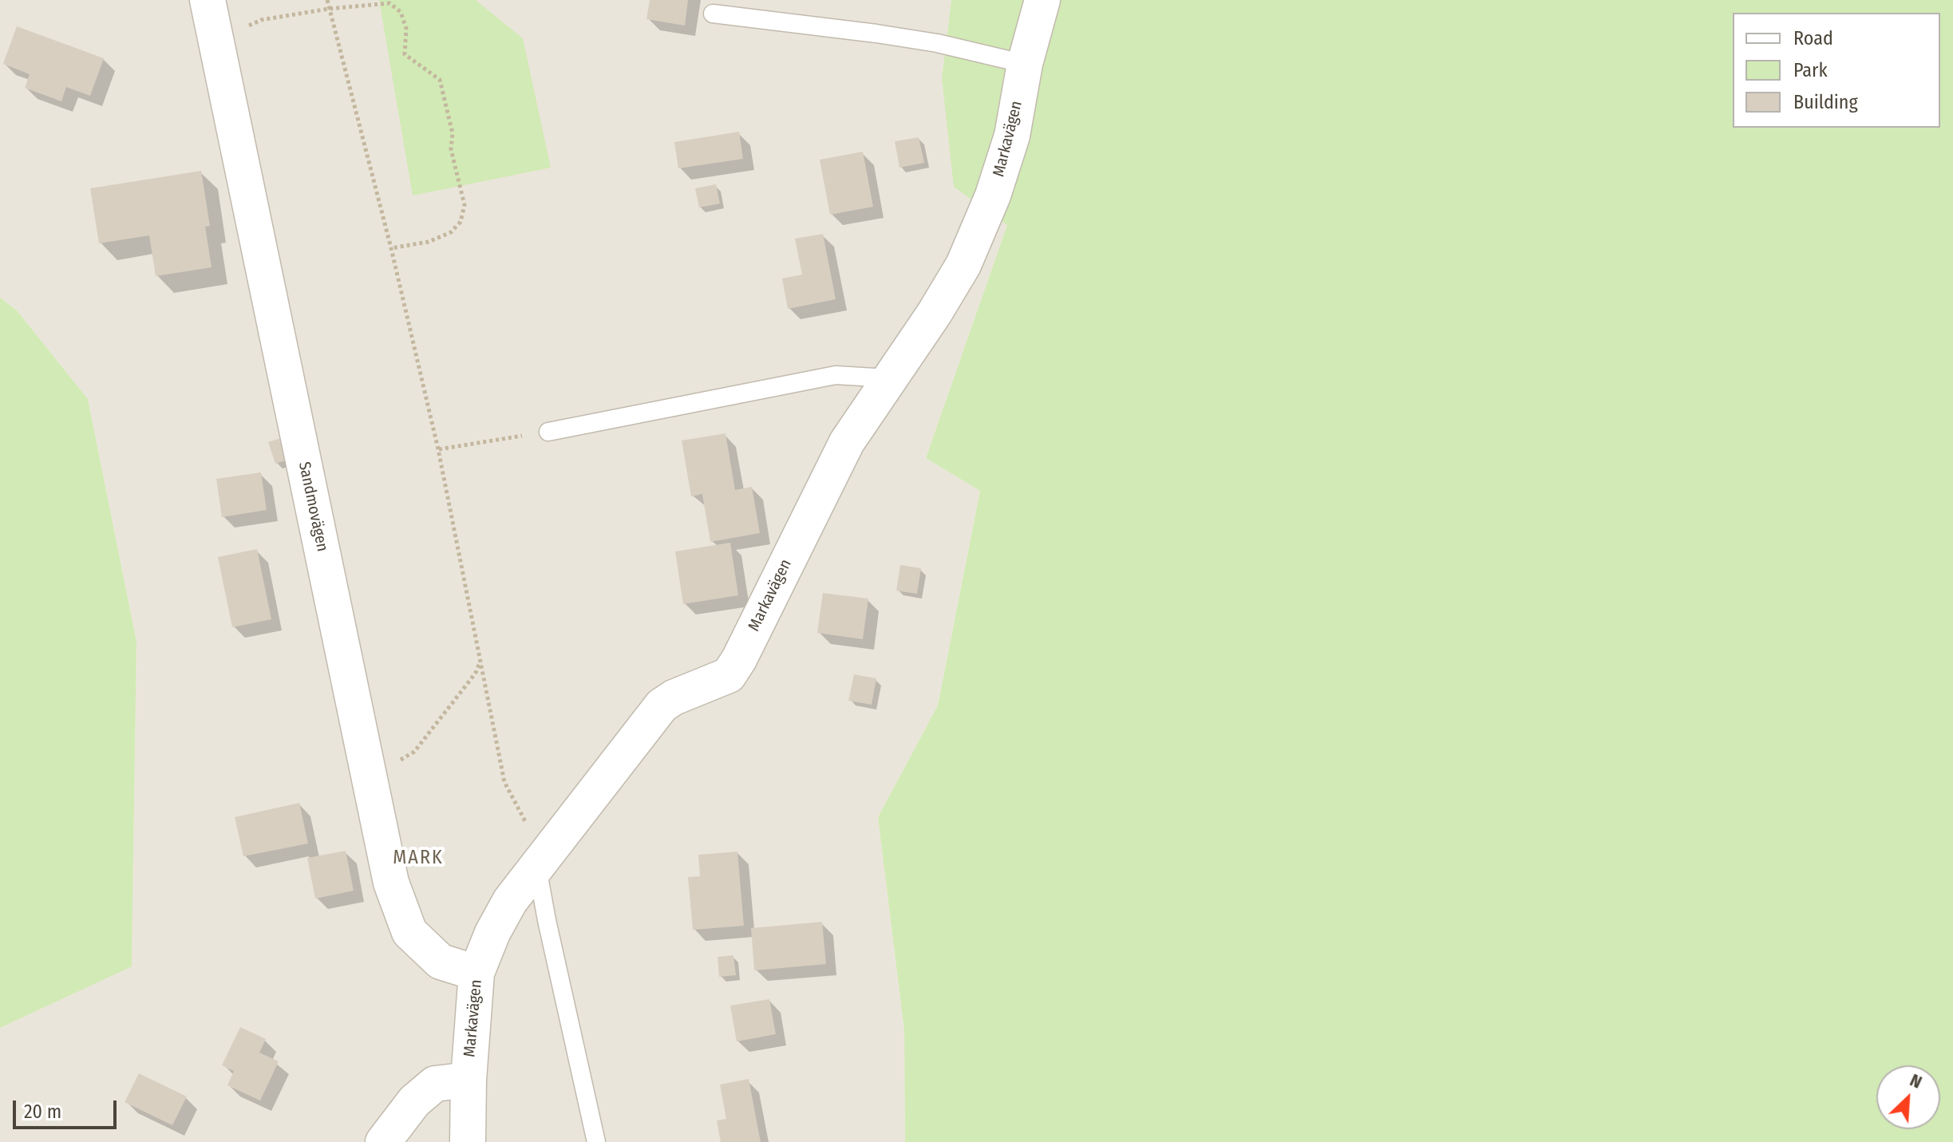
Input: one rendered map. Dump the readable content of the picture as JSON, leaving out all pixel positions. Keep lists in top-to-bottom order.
{
  "streets": {
    "street": ["Markavägen", "Sandmovägen"]
  },
  "crossings": [
    ["Markavägen", "Sandmovägen"]
  ],
  "districts": ["MARK"],
  "legend": ["Road", "Park", "Building"],
  "scale_bar": "20 m",
  "north": "top right"
}
